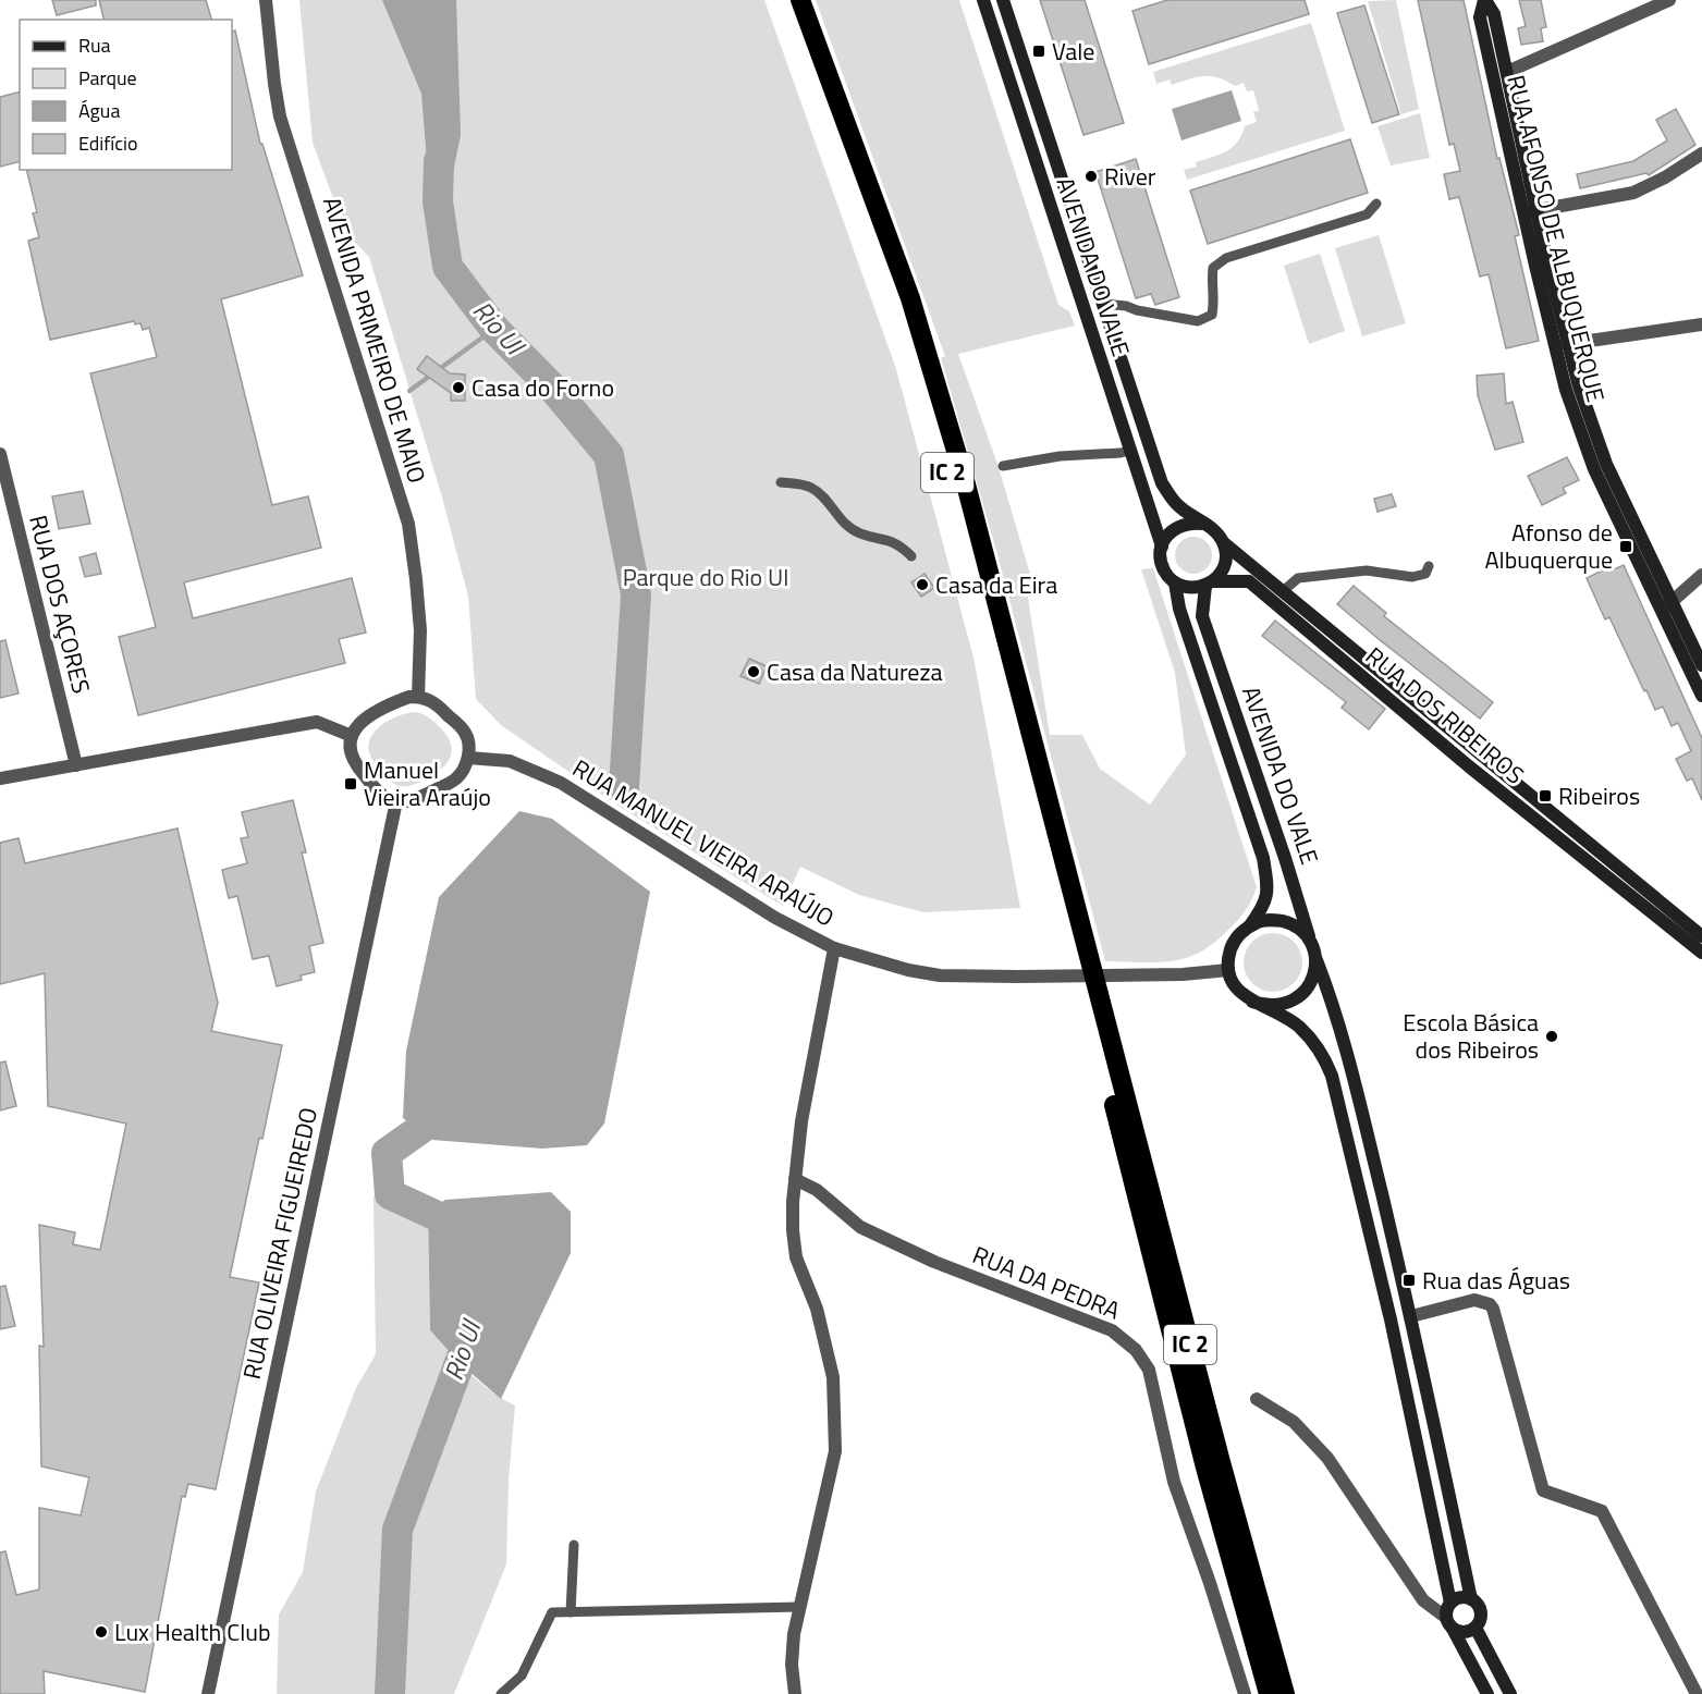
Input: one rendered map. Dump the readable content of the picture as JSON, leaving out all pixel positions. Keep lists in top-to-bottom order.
{
  "streets": {
    "highway": ["IC 2"],
    "main road": ["RUA AFONSO DE ALBUQUERQUE", "AVENIDA DO VALE", "RUA DOS RIBEIROS"],
    "street": [
      "AVENIDA PRIMEIRO DE MAIO",
      "RUA DOS AÇORES",
      "RUA MANUEL VIEIRA ARAÚJO",
      "RUA OLIVEIRA FIGUEIREDO",
      "RUA DA PEDRA"
    ]
  },
  "crossings": [
    ["AVENIDA DO VALE", "RUA DOS RIBEIROS"],
    ["AVENIDA DO VALE", "RUA MANUEL VIEIRA ARAÚJO"],
    ["AVENIDA PRIMEIRO DE MAIO", "RUA MANUEL VIEIRA ARAÚJO"],
    ["AVENIDA PRIMEIRO DE MAIO", "RUA OLIVEIRA FIGUEIREDO"],
    ["RUA MANUEL VIEIRA ARAÚJO", "RUA OLIVEIRA FIGUEIREDO"]
  ],
  "water": ["Rio Ul"],
  "parks": ["Parque do Rio Ul"],
  "places": {
    "transit": [
      "Vale",
      "Afonso de Albuquerque",
      "Manuel Vieira Araújo",
      "Ribeiros",
      "Rua das Águas"
    ],
    "other": [
      "River",
      "Casa do Forno",
      "Casa da Eira",
      "Casa da Natureza",
      "Escola Básica dos Ribeiros",
      "Lux Health Club"
    ]
  },
  "legend": [
    "Rua",
    "Parque",
    "Água",
    "Edifício"
  ]
}
